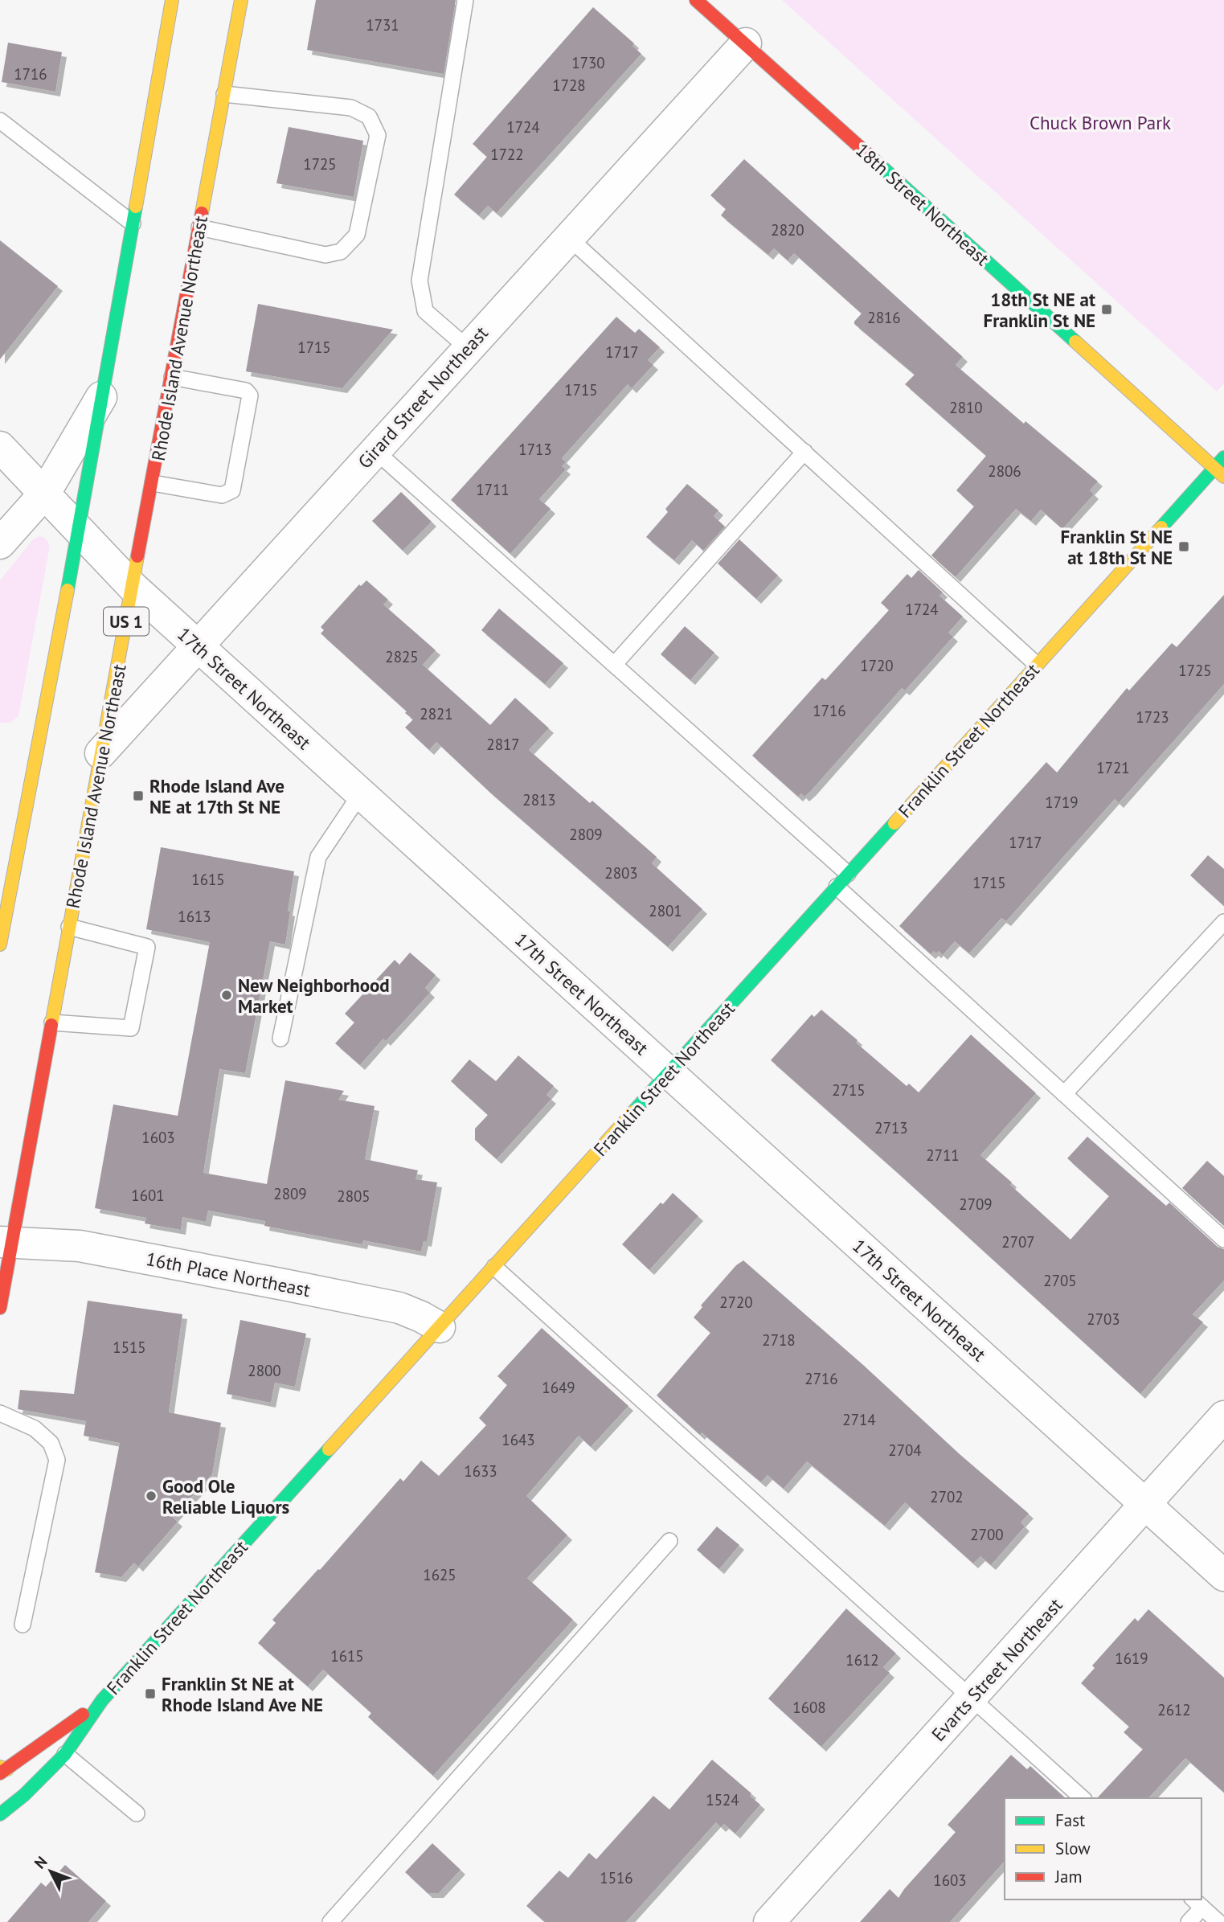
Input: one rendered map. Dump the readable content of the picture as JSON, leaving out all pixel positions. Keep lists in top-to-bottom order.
{
  "streets": {
    "street": [
      "18th Street Northeast",
      "Rhode Island Avenue Northeast",
      "Girard Street Northeast",
      "US 1",
      "17th Street Northeast",
      "Franklin Street Northeast",
      "16th Place Northeast",
      "Evarts Street Northeast"
    ]
  },
  "crossings": [
    ["18th Street Northeast", "Girard Street Northeast"],
    ["18th Street Northeast", "Franklin Street Northeast"],
    ["Rhode Island Avenue Northeast", "Girard Street Northeast"],
    ["Rhode Island Avenue Northeast", "17th Street Northeast"],
    ["Rhode Island Avenue Northeast", "16th Place Northeast"],
    ["Girard Street Northeast", "17th Street Northeast"],
    ["17th Street Northeast", "Franklin Street Northeast"],
    ["17th Street Northeast", "Evarts Street Northeast"],
    ["Franklin Street Northeast", "16th Place Northeast"]
  ],
  "parks": ["Chuck Brown Park"],
  "places": {
    "transit": [
      "18th St NE at Franklin St NE",
      "Franklin St NE at 18th St NE",
      "Rhode Island Ave NE at 17th St NE",
      "Franklin St NE at Rhode Island Ave NE"
    ],
    "other": ["New Neighborhood Market", "Good Ole Reliable Liquors"]
  },
  "house_numbers": [
    "1731",
    "1730",
    "1716",
    "1728",
    "1724",
    "1722",
    "1725",
    "2820",
    "2816",
    "1715",
    "1717",
    "1715",
    "2810",
    "1713",
    "2806",
    "1711",
    "1724",
    "2825",
    "1720",
    "1725",
    "1716",
    "2821",
    "1723",
    "2817",
    "1721",
    "2813",
    "1719",
    "2809",
    "1717",
    "2803",
    "1615",
    "1715",
    "2801",
    "1613",
    "2715",
    "2713",
    "1603",
    "2711",
    "2809",
    "1601",
    "2805",
    "2709",
    "2707",
    "2705",
    "2720",
    "2703",
    "2718",
    "1515",
    "2800",
    "2716",
    "1649",
    "2714",
    "1643",
    "2704",
    "1633",
    "2702",
    "2700",
    "1625",
    "1615",
    "1619",
    "1612",
    "1608",
    "2612",
    "1524",
    "1516",
    "1603"
  ],
  "legend": ["Fast", "Slow", "Jam"],
  "north": "top left"
}
